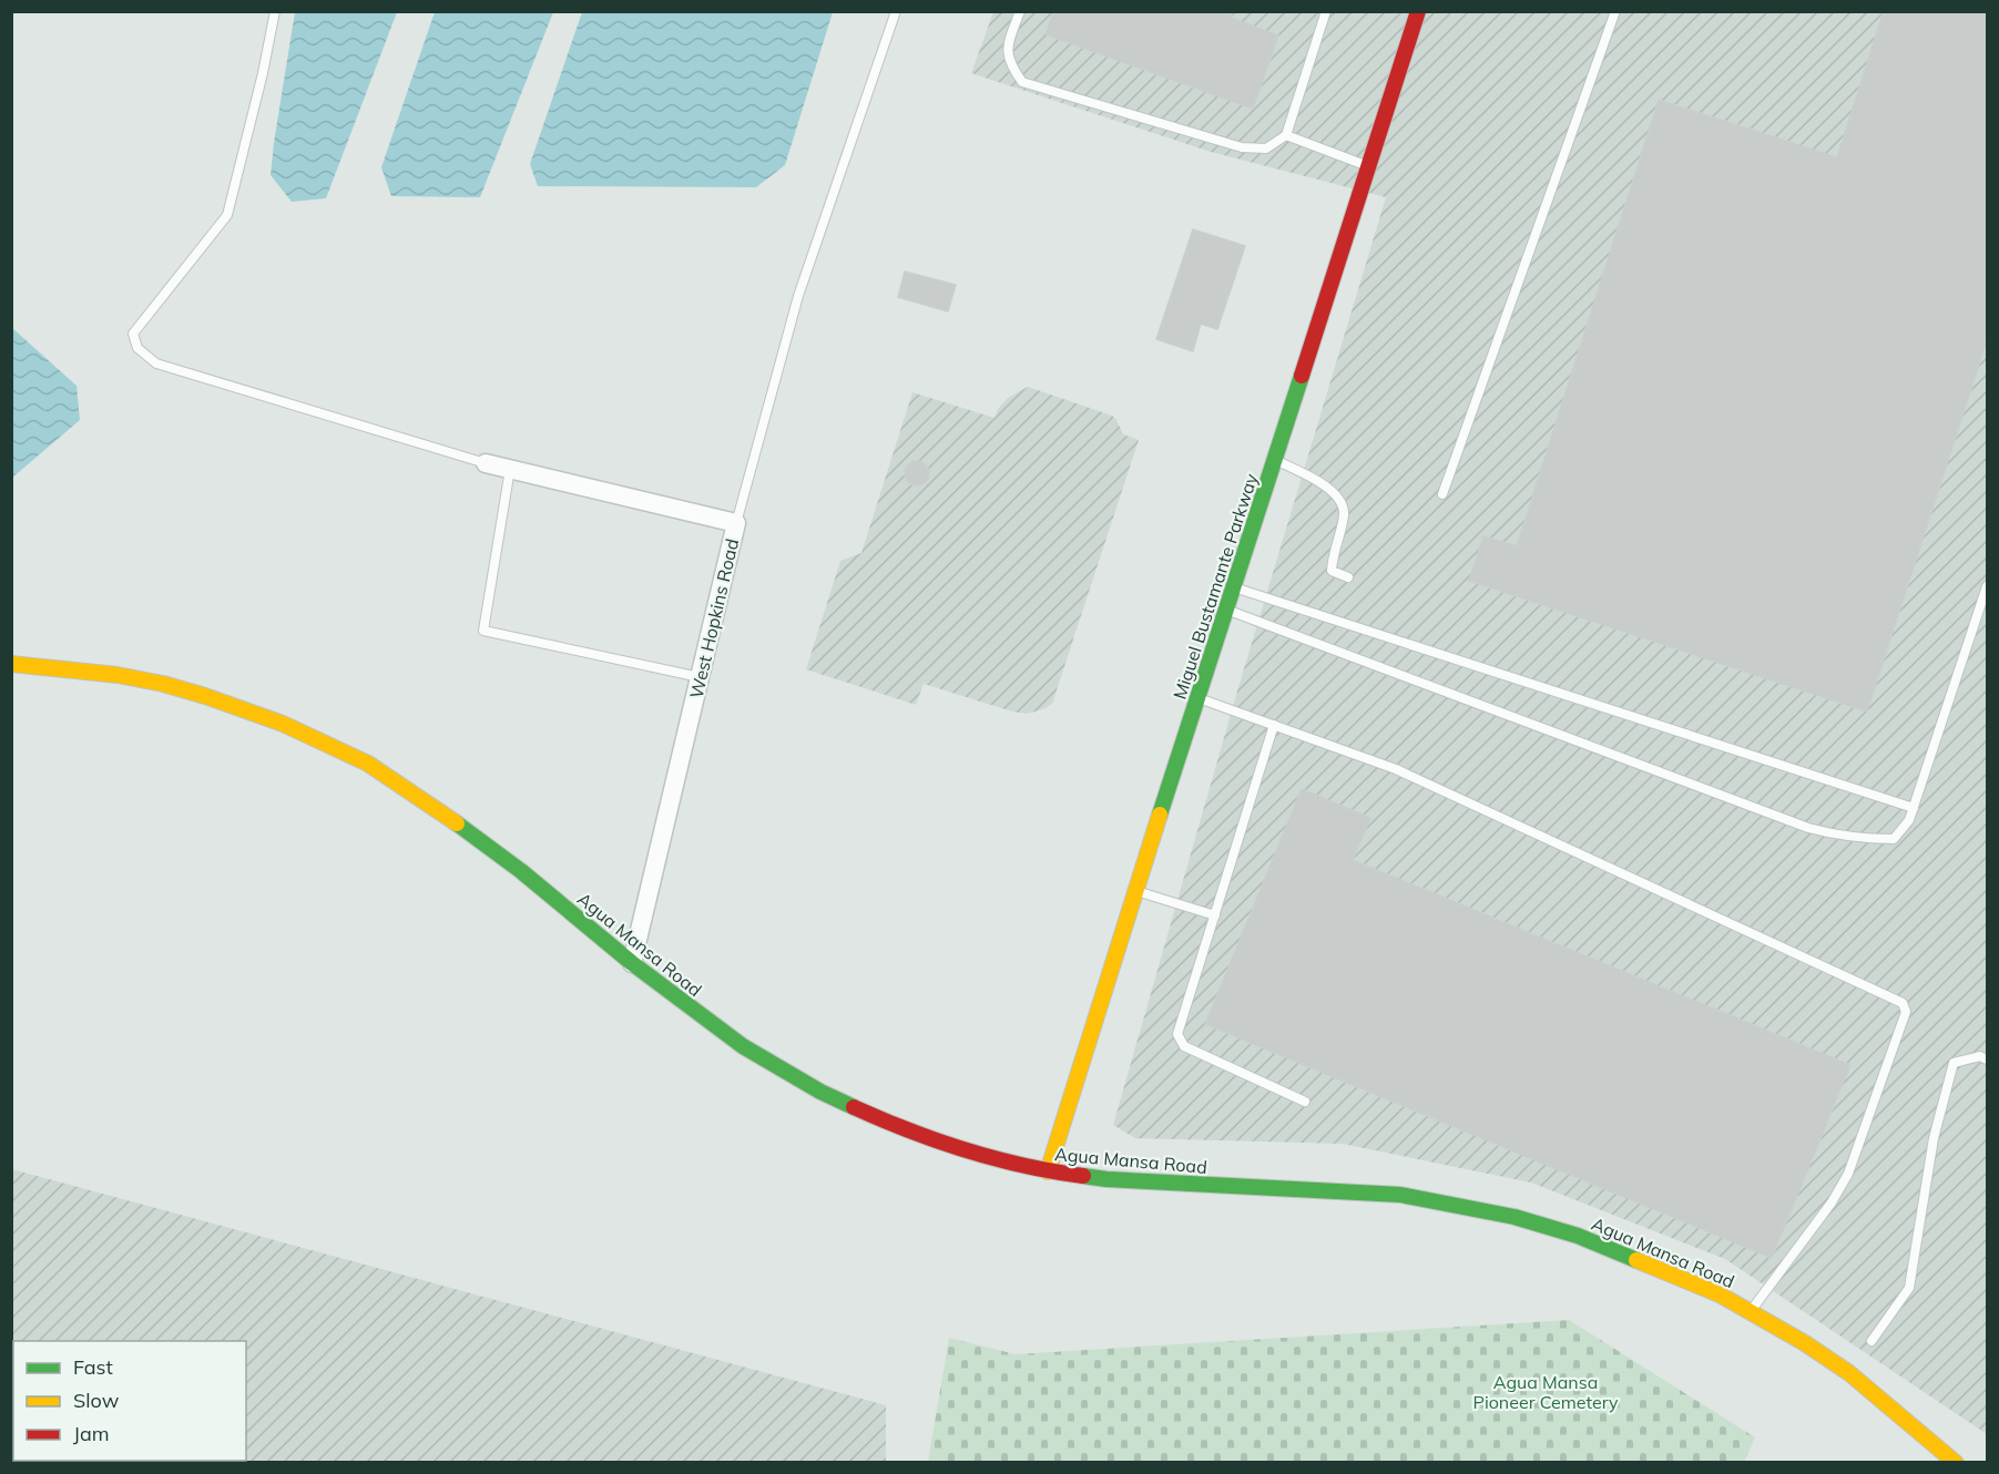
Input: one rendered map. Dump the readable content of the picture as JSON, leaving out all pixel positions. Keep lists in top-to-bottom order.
{
  "streets": {
    "main road": ["Miguel Bustamante Parkway", "Agua Mansa Road"],
    "street": ["West Hopkins Road"]
  },
  "crossings": [
    ["Miguel Bustamante Parkway", "Agua Mansa Road"],
    ["West Hopkins Road", "Agua Mansa Road"]
  ],
  "parks": ["Agua Mansa Pioneer Cemetery"],
  "legend": ["Fast", "Slow", "Jam"]
}
